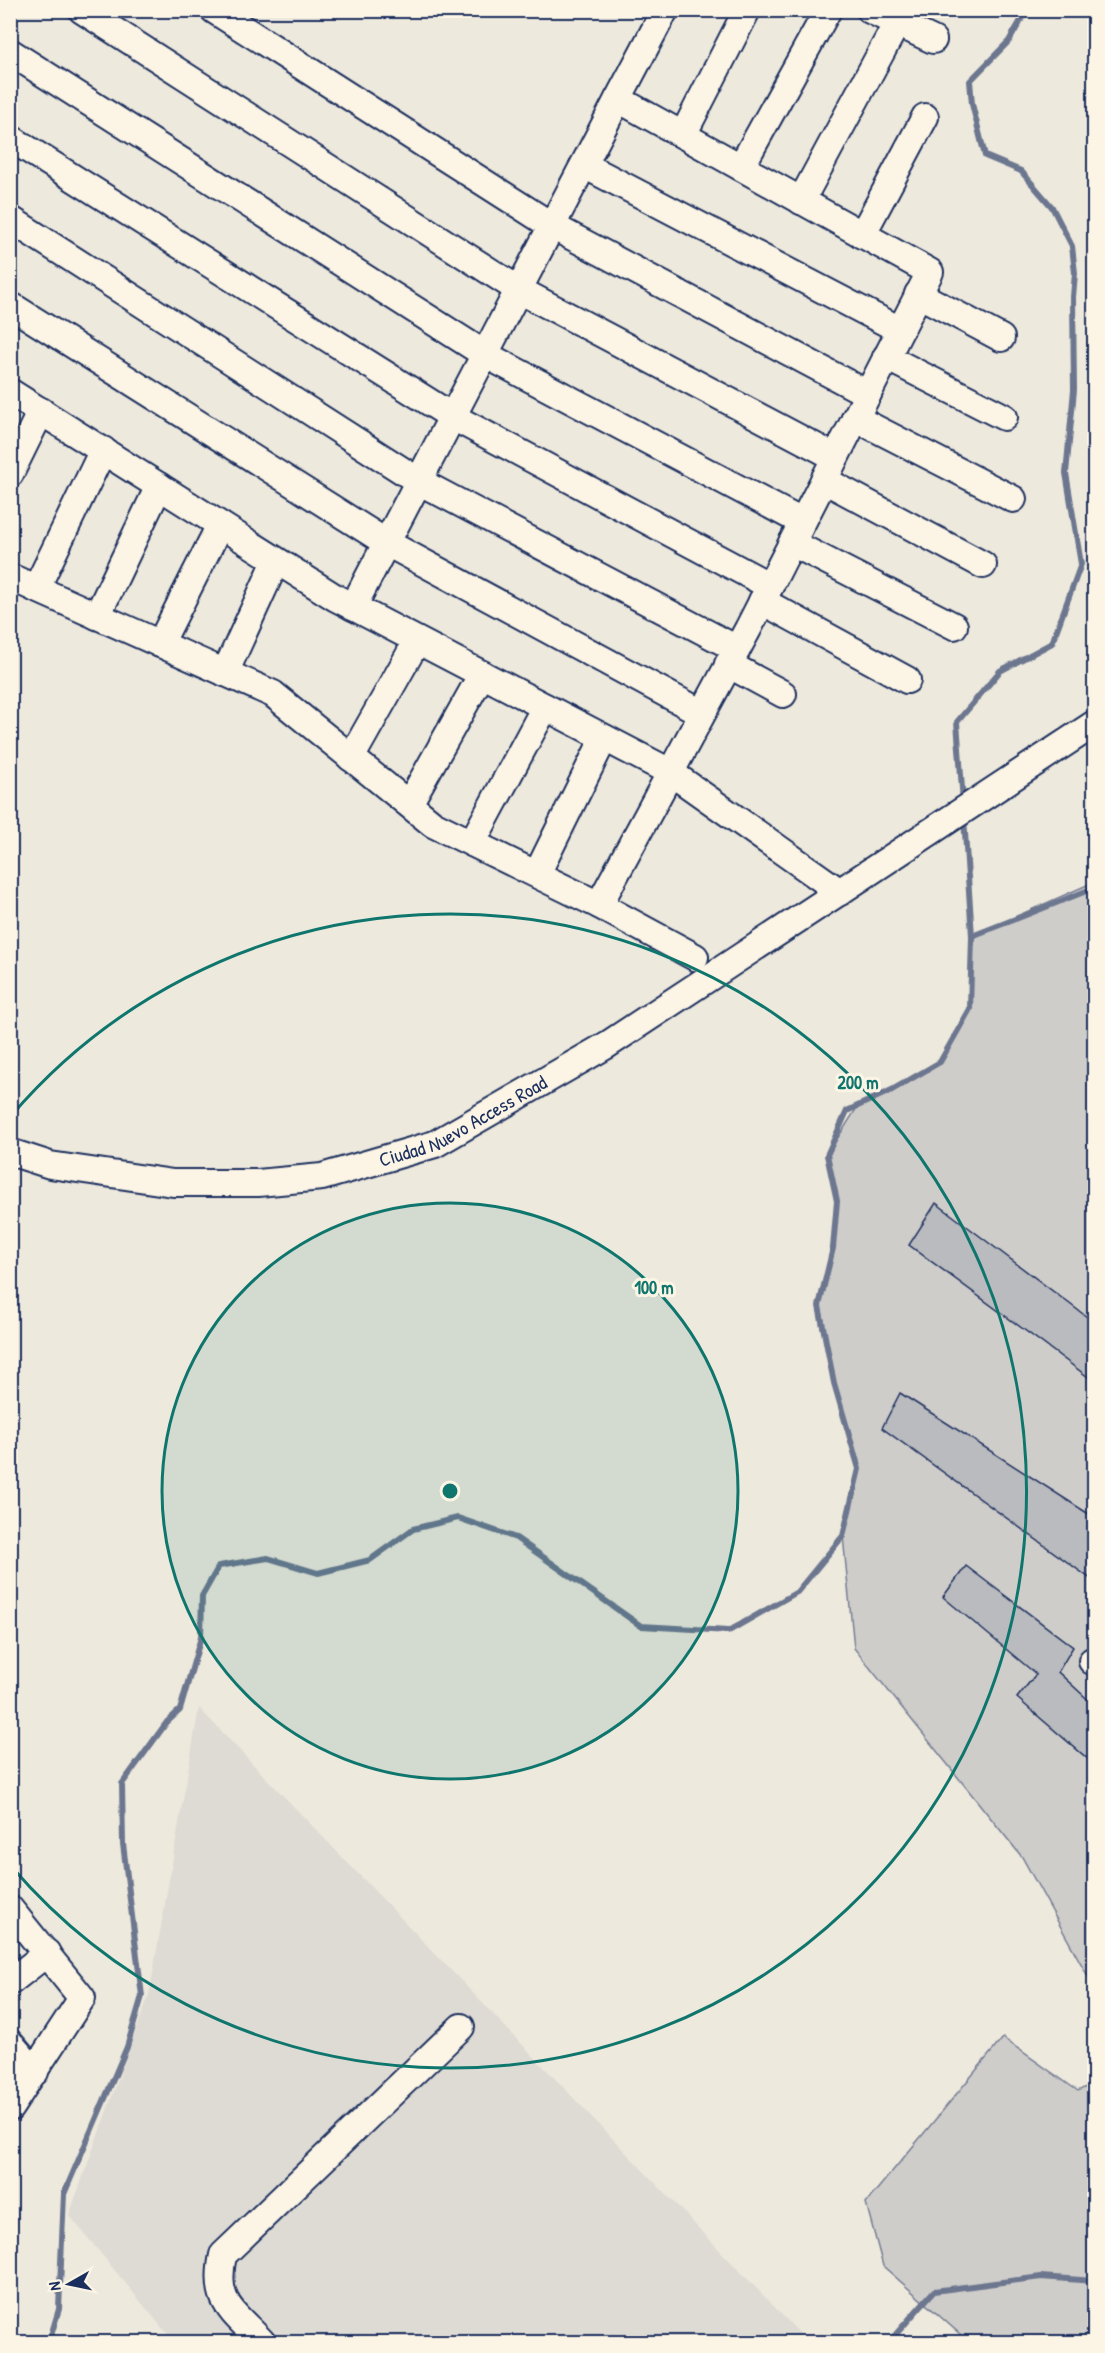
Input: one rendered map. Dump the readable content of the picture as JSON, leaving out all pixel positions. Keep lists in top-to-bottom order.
{
  "streets": {
    "street": ["Ciudad Nuevo Access Road"]
  },
  "north": "left",
  "rings": ["200 m", "100 m"]
}
